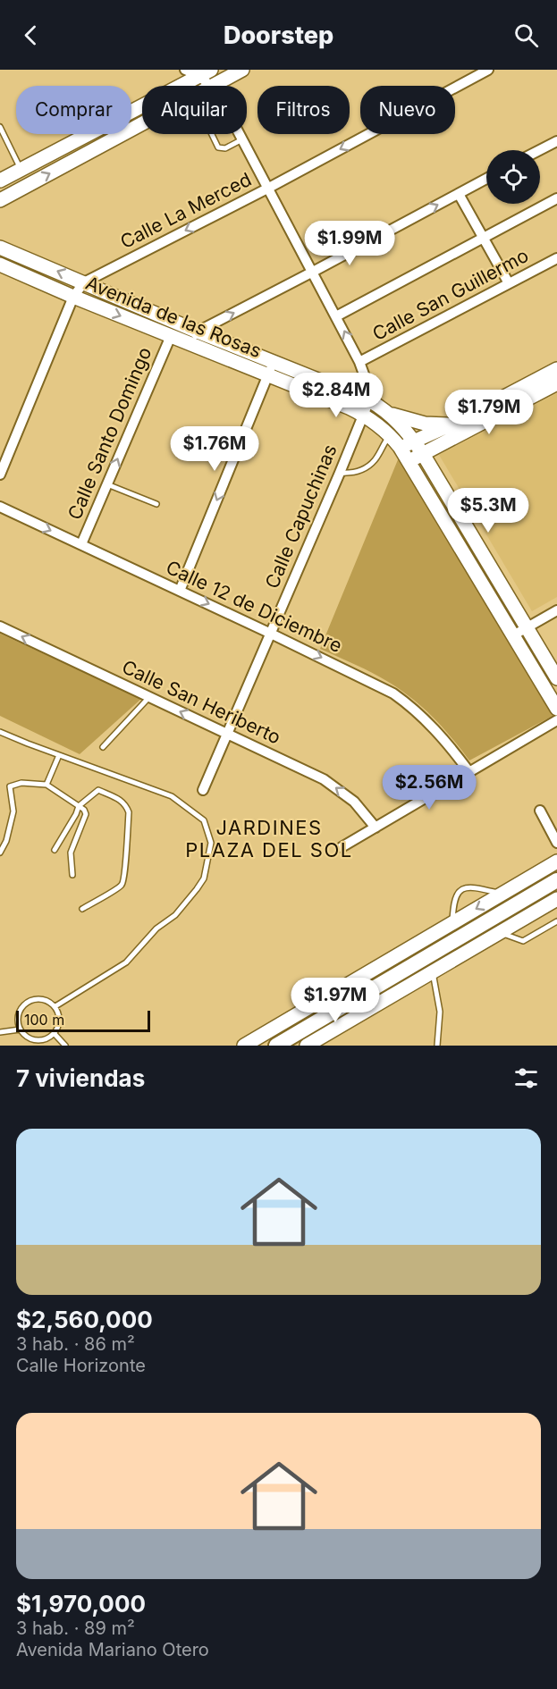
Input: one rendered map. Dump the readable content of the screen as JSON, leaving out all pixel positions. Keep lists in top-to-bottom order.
{
  "streets": {
    "street": [
      "Calle La Merced",
      "Calle San Guillermo",
      "Avenida de las Rosas",
      "Calle Santo Domingo",
      "Calle Capuchinas",
      "Calle 12 de Diciembre",
      "Calle San Heriberto"
    ]
  },
  "crossings": [
    ["Calle La Merced", "Avenida de las Rosas"],
    ["Avenida de las Rosas", "Calle Santo Domingo"],
    ["Avenida de las Rosas", "Calle Capuchinas"],
    ["Calle Santo Domingo", "Calle 12 de Diciembre"],
    ["Calle Capuchinas", "Calle 12 de Diciembre"],
    ["Calle Capuchinas", "Calle San Heriberto"]
  ],
  "one_way": [
    "Calle La Merced",
    "Calle Santo Domingo",
    "Calle 12 de Diciembre",
    "Calle San Heriberto"
  ],
  "districts": ["JARDINES PLAZA DEL SOL"],
  "scale_bar": "100 m",
  "page": {
    "header": "Doorstep",
    "chip": [
      "Comprar",
      "Alquilar",
      "Filtros",
      "Nuevo"
    ],
    "price": [
      "$1.99M",
      "$2.84M",
      "$1.79M",
      "$1.76M",
      "$5.3M",
      "$2.56M",
      "$1.97M"
    ],
    "scale": "100 m",
    "heading": "7 viviendas",
    "list": [
      {
        "name": "$2,560,000",
        "note": "3 hab. · 86 m² · Calle Horizonte"
      },
      {
        "name": "$1,970,000",
        "note": "3 hab. · 89 m² · Avenida Mariano Otero"
      }
    ]
  }
}
